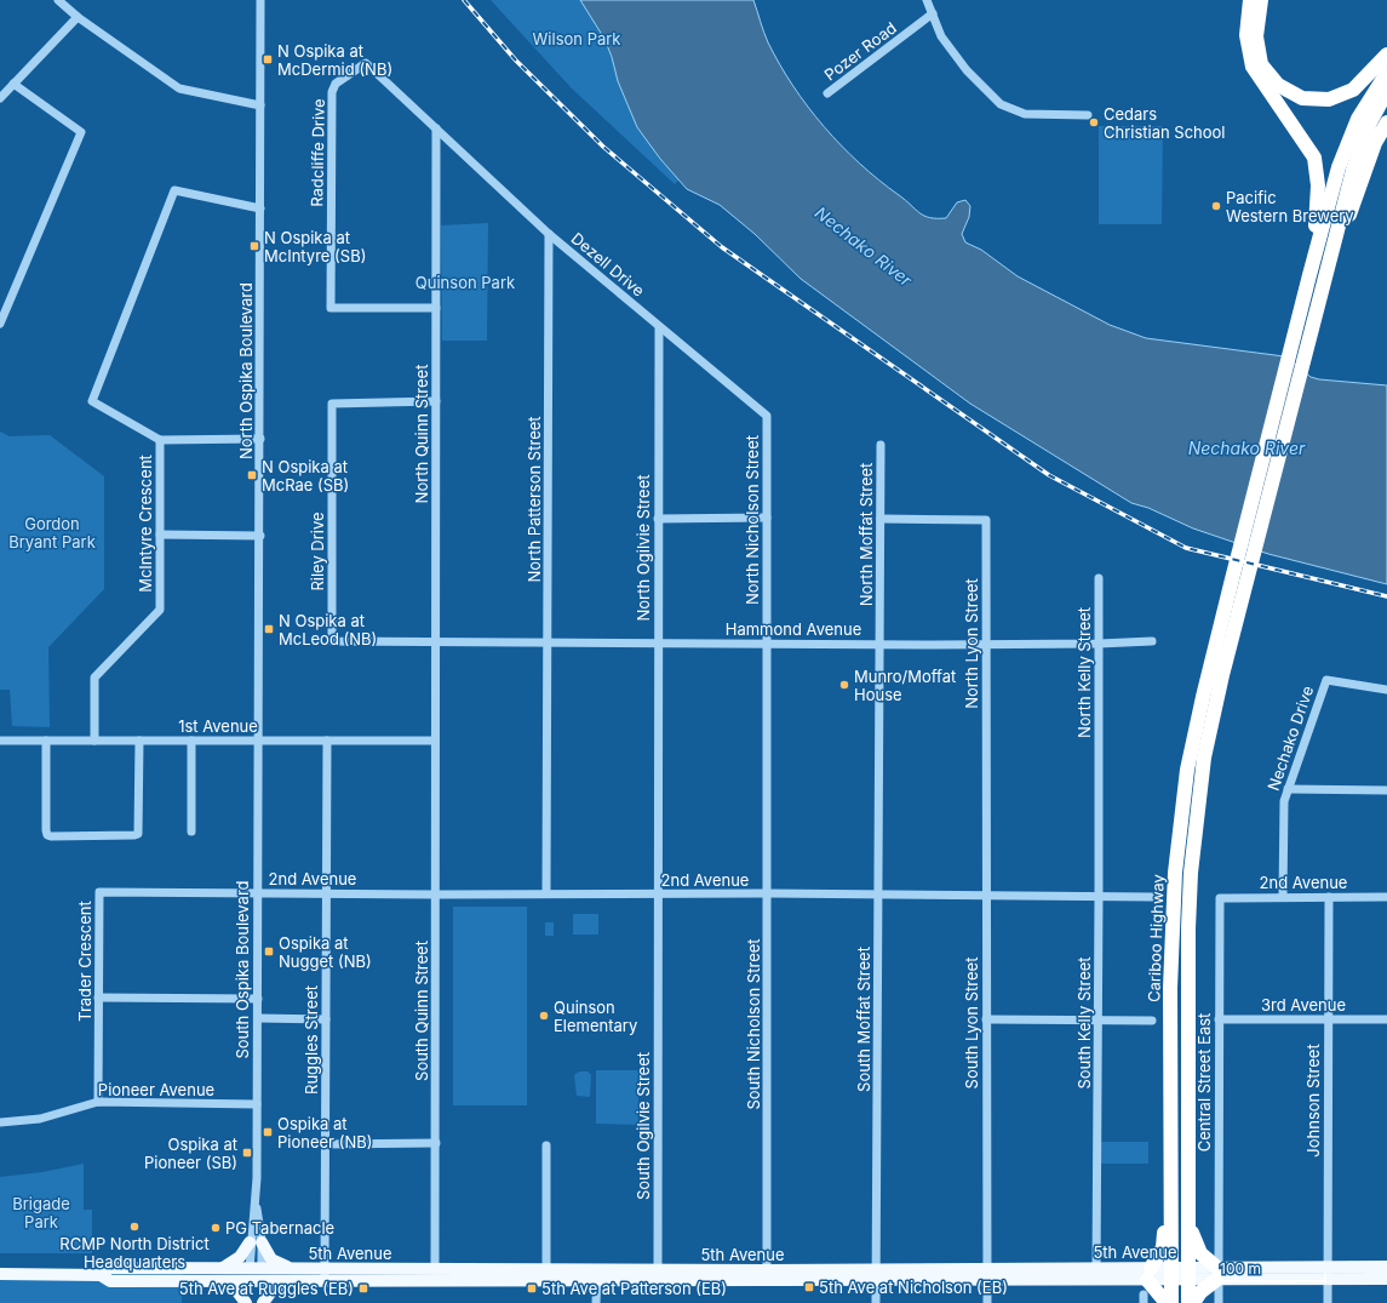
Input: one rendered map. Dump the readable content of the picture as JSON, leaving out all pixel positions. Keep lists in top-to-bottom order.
{
  "streets": {
    "highway": ["Cariboo Highway"],
    "main road": ["South Ospika Boulevard", "5th Avenue"],
    "street": [
      "Pozer Road",
      "Radcliffe Drive",
      "Dezell Drive",
      "North Ospika Boulevard",
      "North Quinn Street",
      "North Patterson Street",
      "North Nicholson Street",
      "McIntyre Crescent",
      "North Moffat Street",
      "North Ogilvie Street",
      "Riley Drive",
      "Hammond Avenue",
      "North Lyon Street",
      "North Kelly Street",
      "1st Avenue",
      "Nechako Drive",
      "2nd Avenue",
      "Trader Crescent",
      "3rd Avenue",
      "South Quinn Street",
      "South Moffat Street",
      "South Lyon Street",
      "South Kelly Street",
      "South Nicholson Street",
      "Ruggles Street",
      "Central Street East",
      "Pioneer Avenue",
      "Johnson Street",
      "South Ogilvie Street"
    ]
  },
  "crossings": [
    ["Radcliffe Drive", "Dezell Drive"],
    ["Radcliffe Drive", "North Quinn Street"],
    ["Dezell Drive", "North Quinn Street"],
    ["Dezell Drive", "North Patterson Street"],
    ["Dezell Drive", "North Nicholson Street"],
    ["Dezell Drive", "North Ogilvie Street"],
    ["North Ospika Boulevard", "McIntyre Crescent"],
    ["North Ospika Boulevard", "1st Avenue"],
    ["North Ospika Boulevard", "South Ospika Boulevard"],
    ["North Quinn Street", "Riley Drive"],
    ["North Quinn Street", "Hammond Avenue"],
    ["North Quinn Street", "1st Avenue"],
    ["North Quinn Street", "South Quinn Street"],
    ["North Patterson Street", "Hammond Avenue"],
    ["North Patterson Street", "2nd Avenue"],
    ["North Nicholson Street", "Hammond Avenue"],
    ["North Nicholson Street", "South Nicholson Street"],
    ["McIntyre Crescent", "1st Avenue"],
    ["North Moffat Street", "Hammond Avenue"],
    ["North Moffat Street", "North Lyon Street"],
    ["North Moffat Street", "South Moffat Street"],
    ["North Ogilvie Street", "Hammond Avenue"],
    ["North Ogilvie Street", "South Ogilvie Street"],
    ["Riley Drive", "Hammond Avenue"],
    ["Hammond Avenue", "North Lyon Street"],
    ["Hammond Avenue", "North Kelly Street"],
    ["North Lyon Street", "South Lyon Street"],
    ["North Kelly Street", "South Kelly Street"],
    ["1st Avenue", "South Ospika Boulevard"],
    ["1st Avenue", "South Quinn Street"],
    ["1st Avenue", "Ruggles Street"],
    ["Nechako Drive", "2nd Avenue"],
    ["2nd Avenue", "Trader Crescent"],
    ["2nd Avenue", "South Ospika Boulevard"],
    ["2nd Avenue", "South Quinn Street"],
    ["2nd Avenue", "South Moffat Street"],
    ["2nd Avenue", "South Lyon Street"],
    ["2nd Avenue", "South Kelly Street"],
    ["2nd Avenue", "South Nicholson Street"],
    ["2nd Avenue", "Ruggles Street"],
    ["2nd Avenue", "Central Street East"],
    ["2nd Avenue", "Johnson Street"],
    ["2nd Avenue", "South Ogilvie Street"],
    ["Cariboo Highway", "5th Avenue"],
    ["Trader Crescent", "South Ospika Boulevard"],
    ["Trader Crescent", "Pioneer Avenue"],
    ["South Ospika Boulevard", "Pioneer Avenue"],
    ["South Ospika Boulevard", "5th Avenue"],
    ["3rd Avenue", "Central Street East"],
    ["3rd Avenue", "Johnson Street"],
    ["South Quinn Street", "5th Avenue"],
    ["South Moffat Street", "5th Avenue"],
    ["South Lyon Street", "5th Avenue"],
    ["South Kelly Street", "5th Avenue"],
    ["South Nicholson Street", "5th Avenue"],
    ["Ruggles Street", "5th Avenue"],
    ["Central Street East", "5th Avenue"],
    ["Johnson Street", "5th Avenue"],
    ["South Ogilvie Street", "5th Avenue"]
  ],
  "water": ["Nechako River"],
  "parks": [
    "Wilson Park",
    "Quinson Park",
    "Gordon Bryant Park",
    "Brigade Park"
  ],
  "places": {
    "transit": [
      "N Ospika at McDermid (NB)",
      "N Ospika at McIntyre (SB)",
      "N Ospika at McRae (SB)",
      "N Ospika at McLeod (NB)",
      "Ospika at Nugget (NB)",
      "Ospika at Pioneer (NB)",
      "Ospika at Pioneer (SB)",
      "5th Ave at Nicholson (EB)",
      "5th Ave at Ruggles (EB)",
      "5th Ave at Patterson (EB)"
    ],
    "other": [
      "Cedars Christian School",
      "Pacific Western Brewery",
      "Munro/Moffat House",
      "Quinson Elementary",
      "RCMP North District Headquarters",
      "PG Tabernacle"
    ]
  },
  "scale_bar": "100 m"
}
